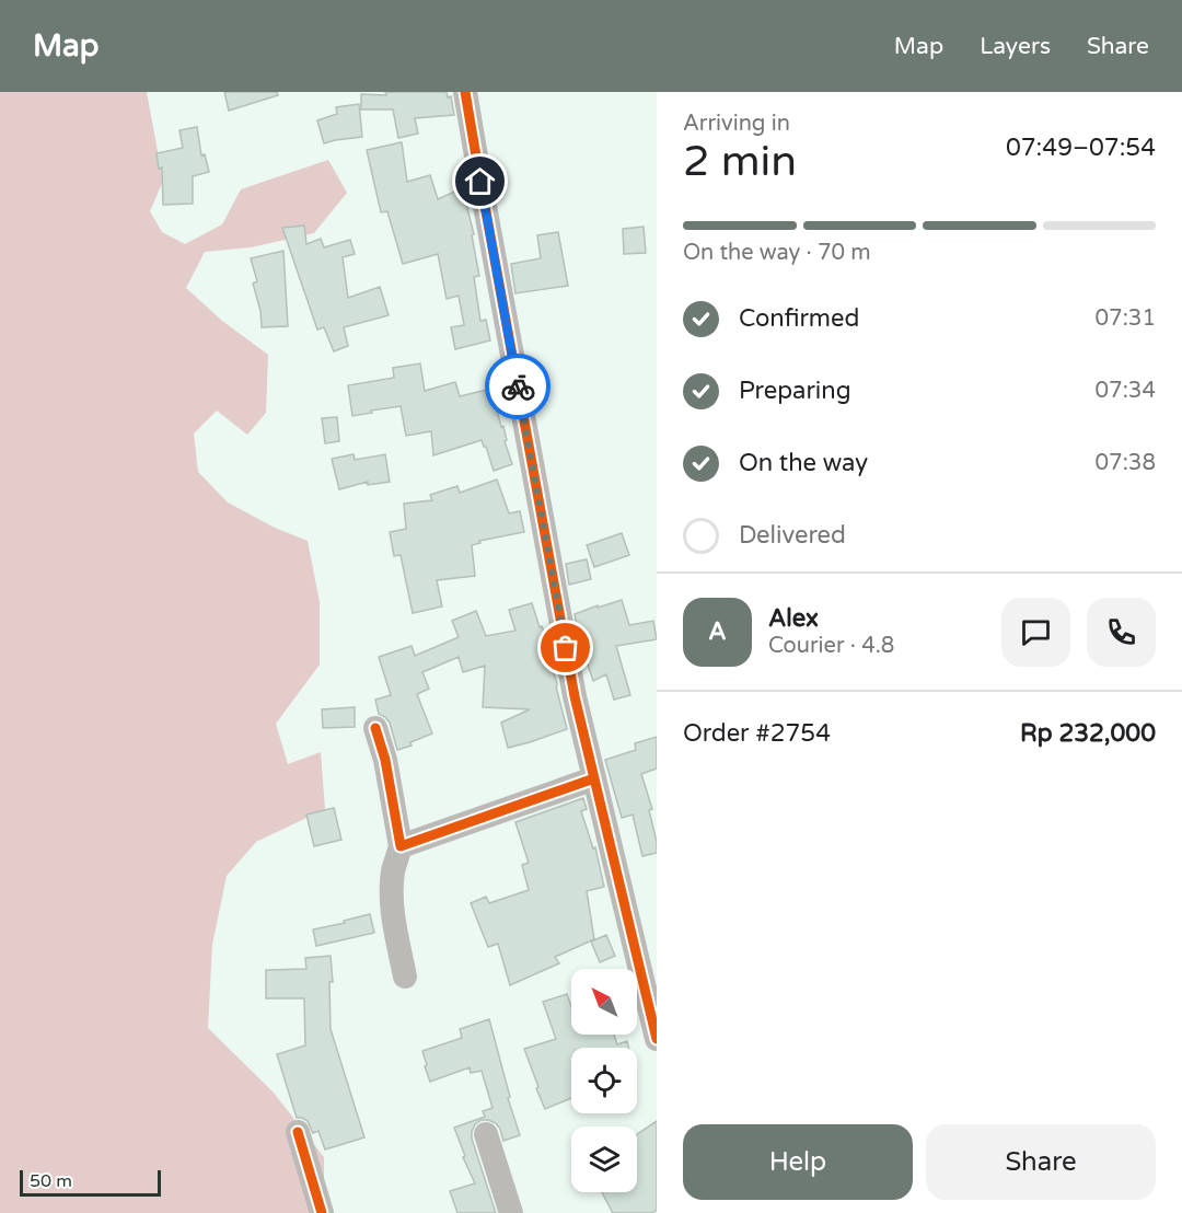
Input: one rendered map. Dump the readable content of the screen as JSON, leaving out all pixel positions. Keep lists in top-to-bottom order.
{
  "scale_bar": "50 m",
  "north": "top left",
  "page": {
    "header": "Map",
    "nav": ["Map", "Layers", "Share"],
    "heading": ["2 min", "Arriving in", "07:49–07:54"],
    "panel": [
      "Alex",
      "Courier · 4.8",
      "Order #2754",
      "Rp 232,000"
    ],
    "bar": "On the way · 70 m",
    "list": [
      ["Confirmed", "07:31"],
      ["Preparing", "07:34"],
      ["On the way", "07:38"],
      "Delivered"
    ],
    "round": "A",
    "buttons": ["Help", "Share"],
    "scale": "50 m"
  }
}
